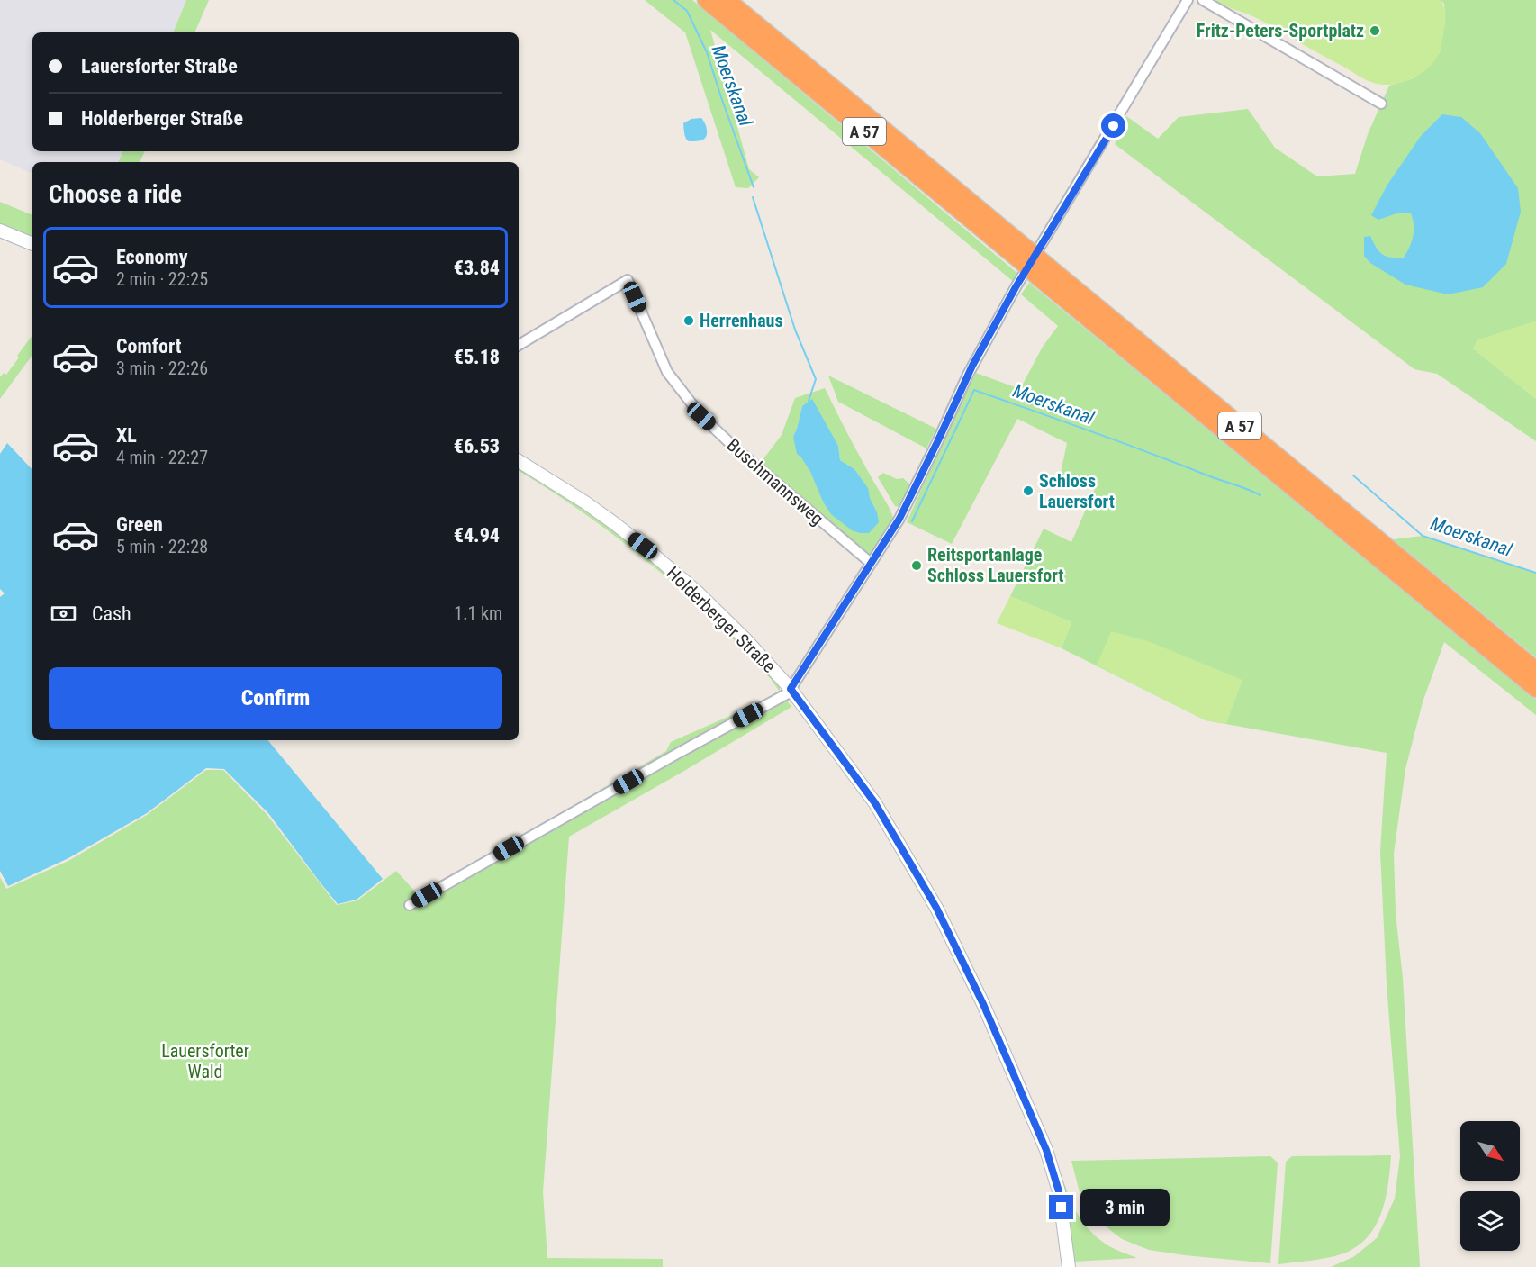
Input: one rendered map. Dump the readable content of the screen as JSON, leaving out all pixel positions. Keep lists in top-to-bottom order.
{
  "streets": {
    "highway": ["A 57"],
    "main road": ["Holderberger Straße"],
    "street": ["Buschmannsweg"]
  },
  "water": ["Moerskanal"],
  "parks": ["Lauersforter Wald"],
  "places": [
    "Fritz-Peters-Sportplatz",
    "Herrenhaus",
    "Schloss Lauersfort",
    "Reitsportanlage Schloss Lauersfort"
  ],
  "north": "bottom right",
  "page": {
    "banner": ["Lauersforter Straße", "Holderberger Straße"],
    "heading": "Choose a ride",
    "list": [
      {
        "name": "Economy",
        "note": "2 min · 22:25",
        "value": "€3.84"
      },
      {
        "name": "Comfort",
        "note": "3 min · 22:26",
        "value": "€5.18"
      },
      {
        "name": "XL",
        "note": "4 min · 22:27",
        "value": "€6.53"
      },
      {
        "name": "Green",
        "note": "5 min · 22:28",
        "value": "€4.94"
      }
    ],
    "pay": ["Cash", "1.1 km"],
    "buttons": "Confirm",
    "bubble": "3 min"
  }
}
